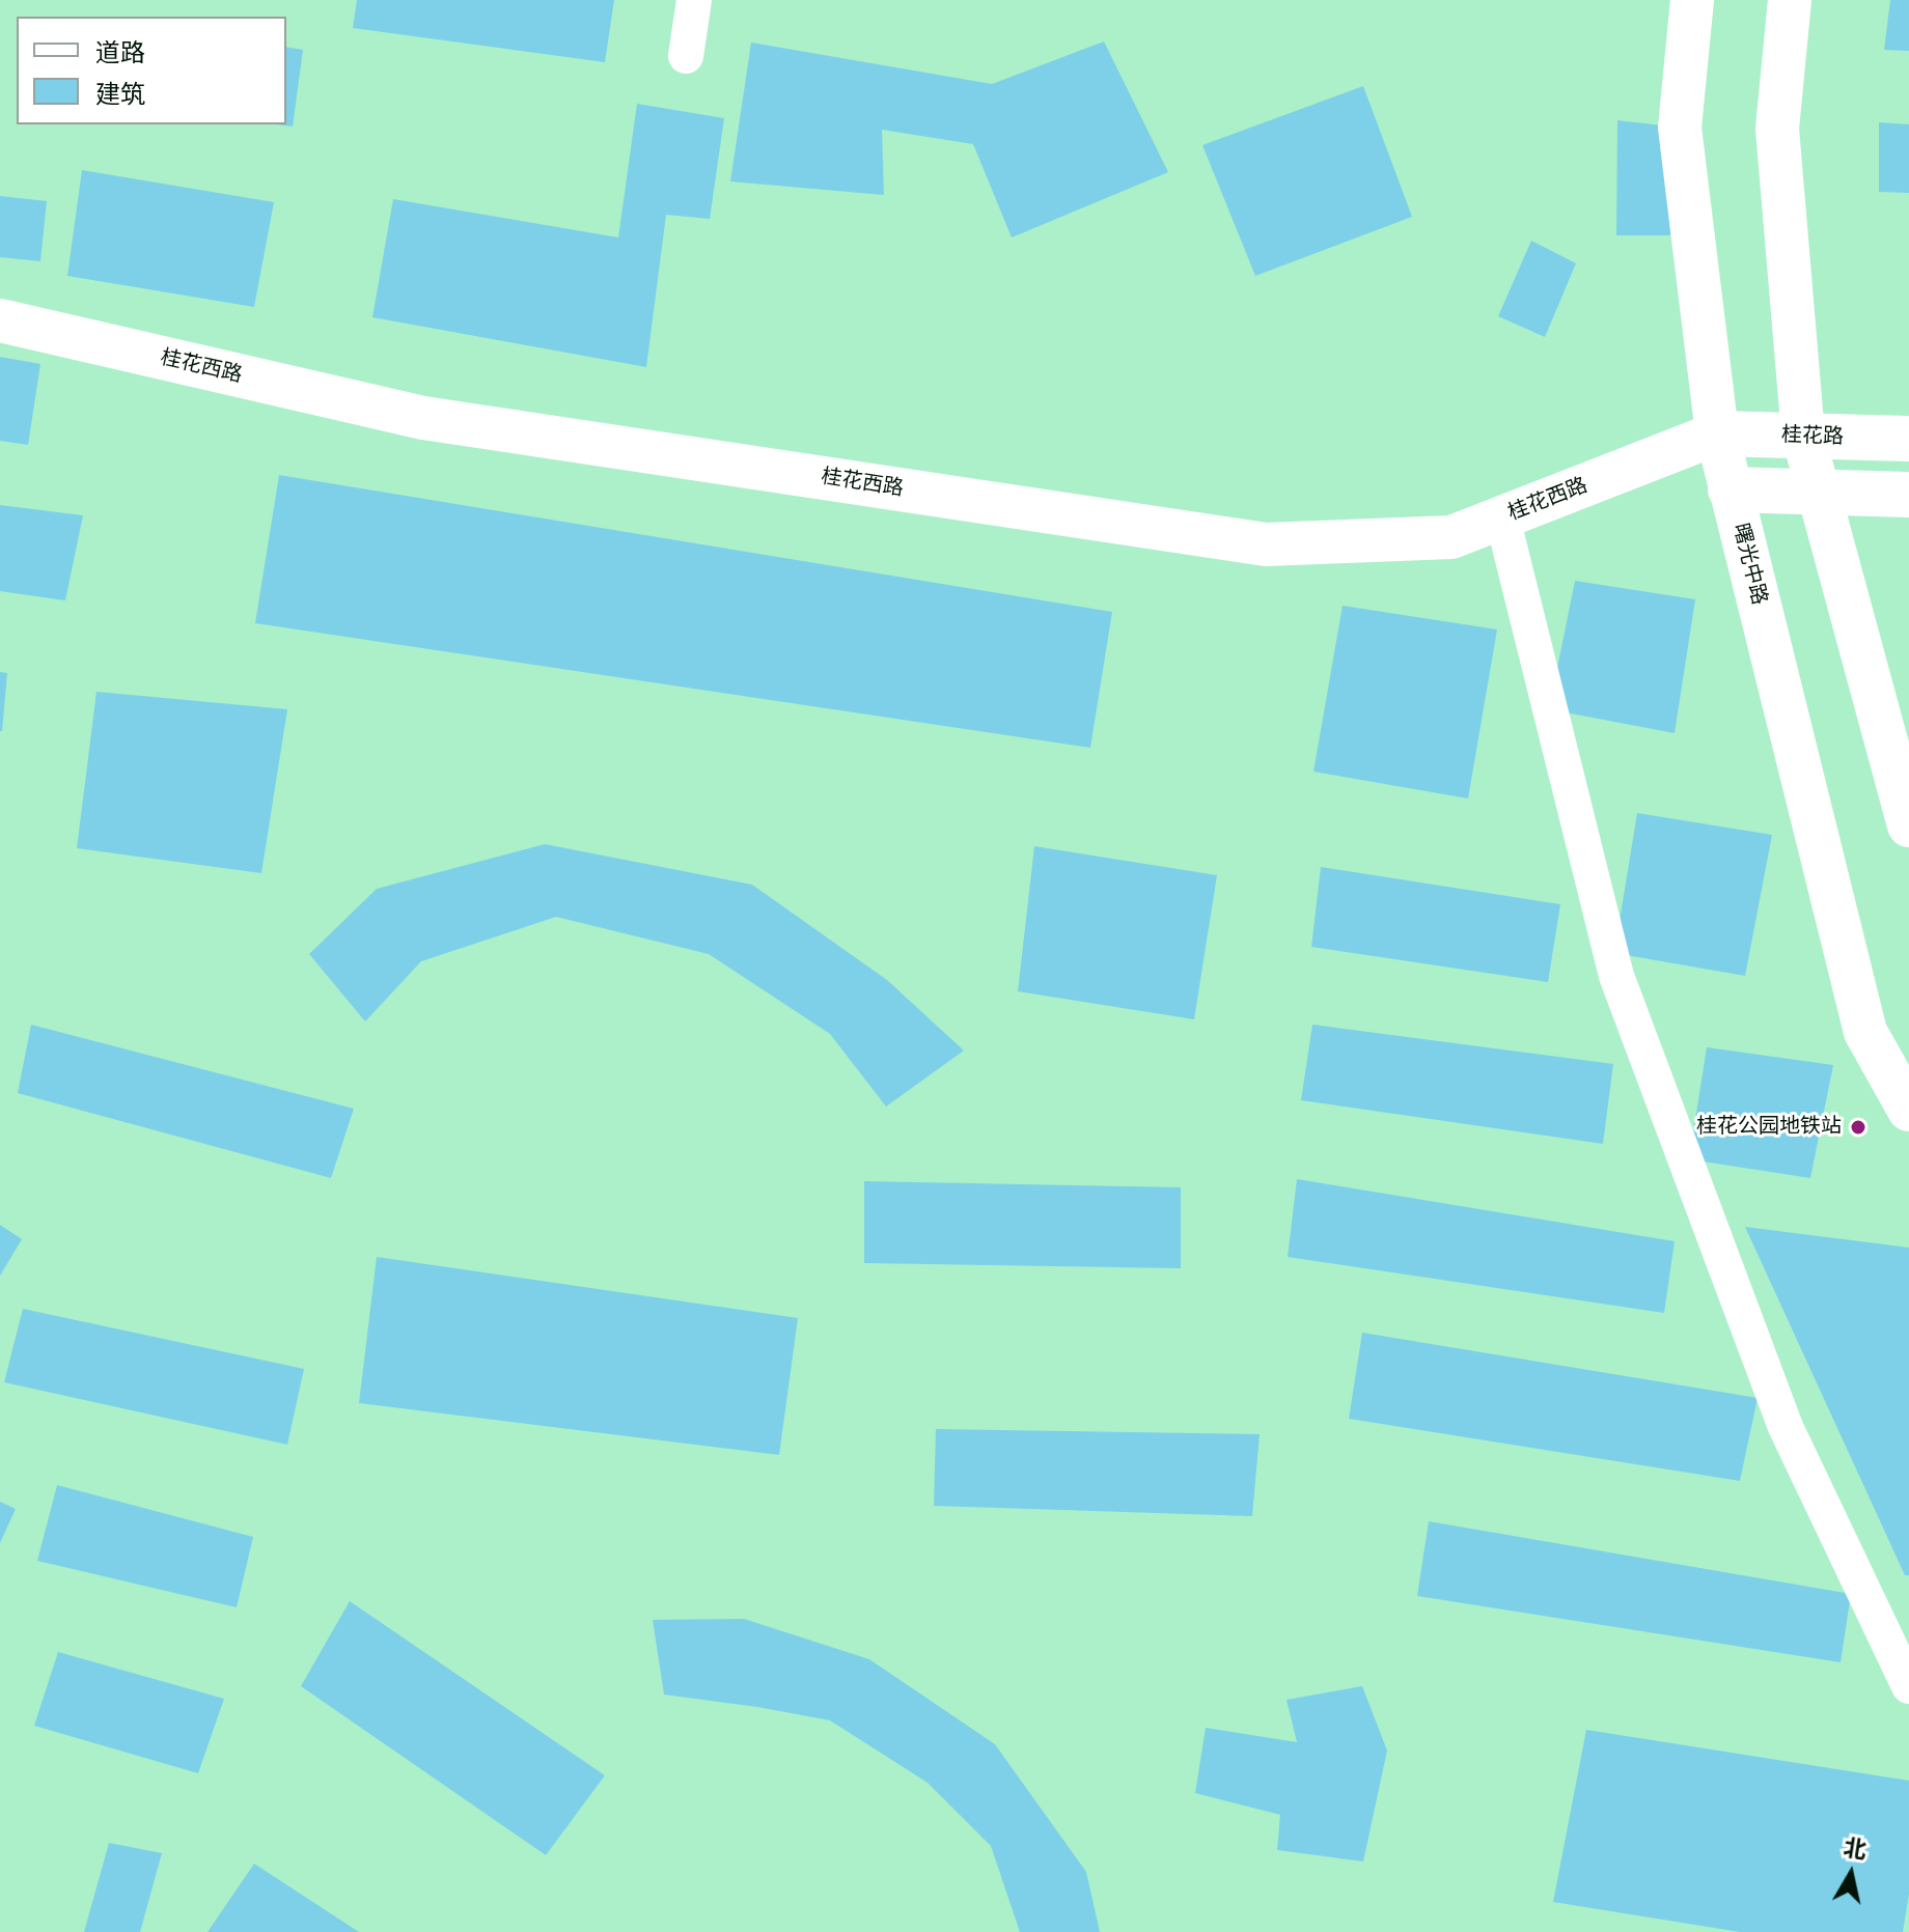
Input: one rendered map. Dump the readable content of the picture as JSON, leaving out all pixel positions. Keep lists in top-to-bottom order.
{
  "streets": {
    "main road": ["桂花路"],
    "street": ["桂花西路", "曙光中路"]
  },
  "crossings": [
    ["桂花西路", "桂花路"],
    ["桂花西路", "曙光中路"],
    ["桂花路", "曙光中路"]
  ],
  "places": ["桂花公园地铁站"],
  "legend": ["道路", "建筑"],
  "north": "top"
}
